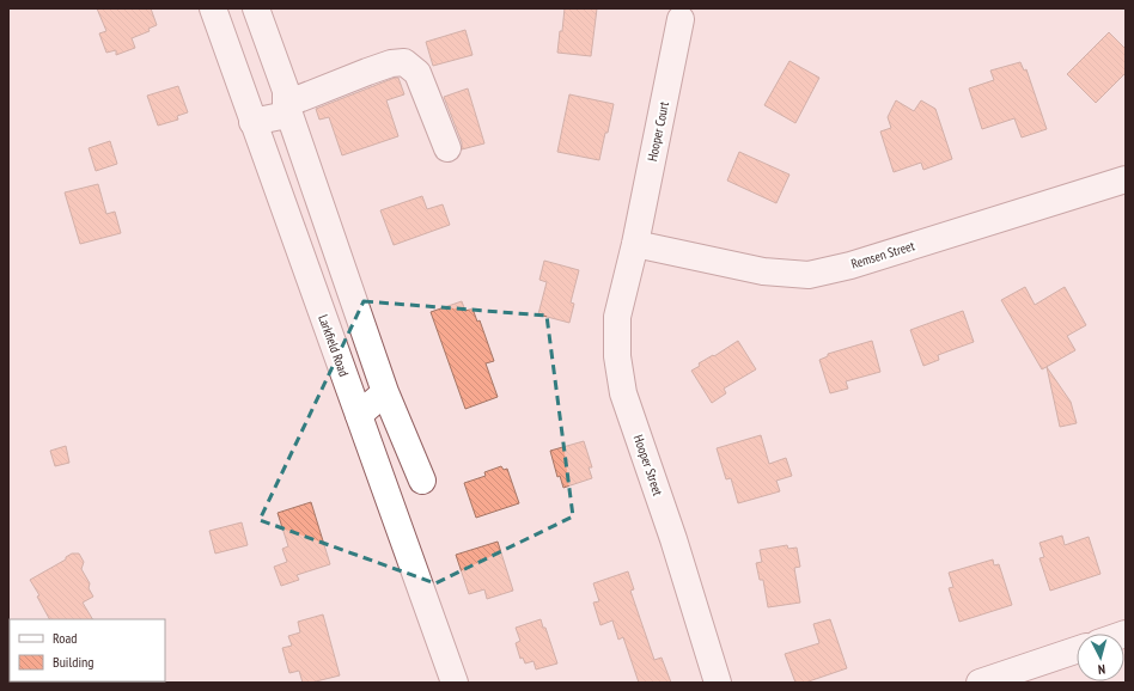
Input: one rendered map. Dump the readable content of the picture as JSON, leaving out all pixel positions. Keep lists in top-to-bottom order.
{
  "streets": {
    "street": [
      "Hooper Court",
      "Remsen Street",
      "Larkfield Road",
      "Hooper Street"
    ]
  },
  "crossings": [
    ["Hooper Court", "Remsen Street"],
    ["Hooper Court", "Hooper Street"],
    ["Remsen Street", "Hooper Street"]
  ],
  "legend": ["Road", "Building"],
  "north": "bottom"
}
